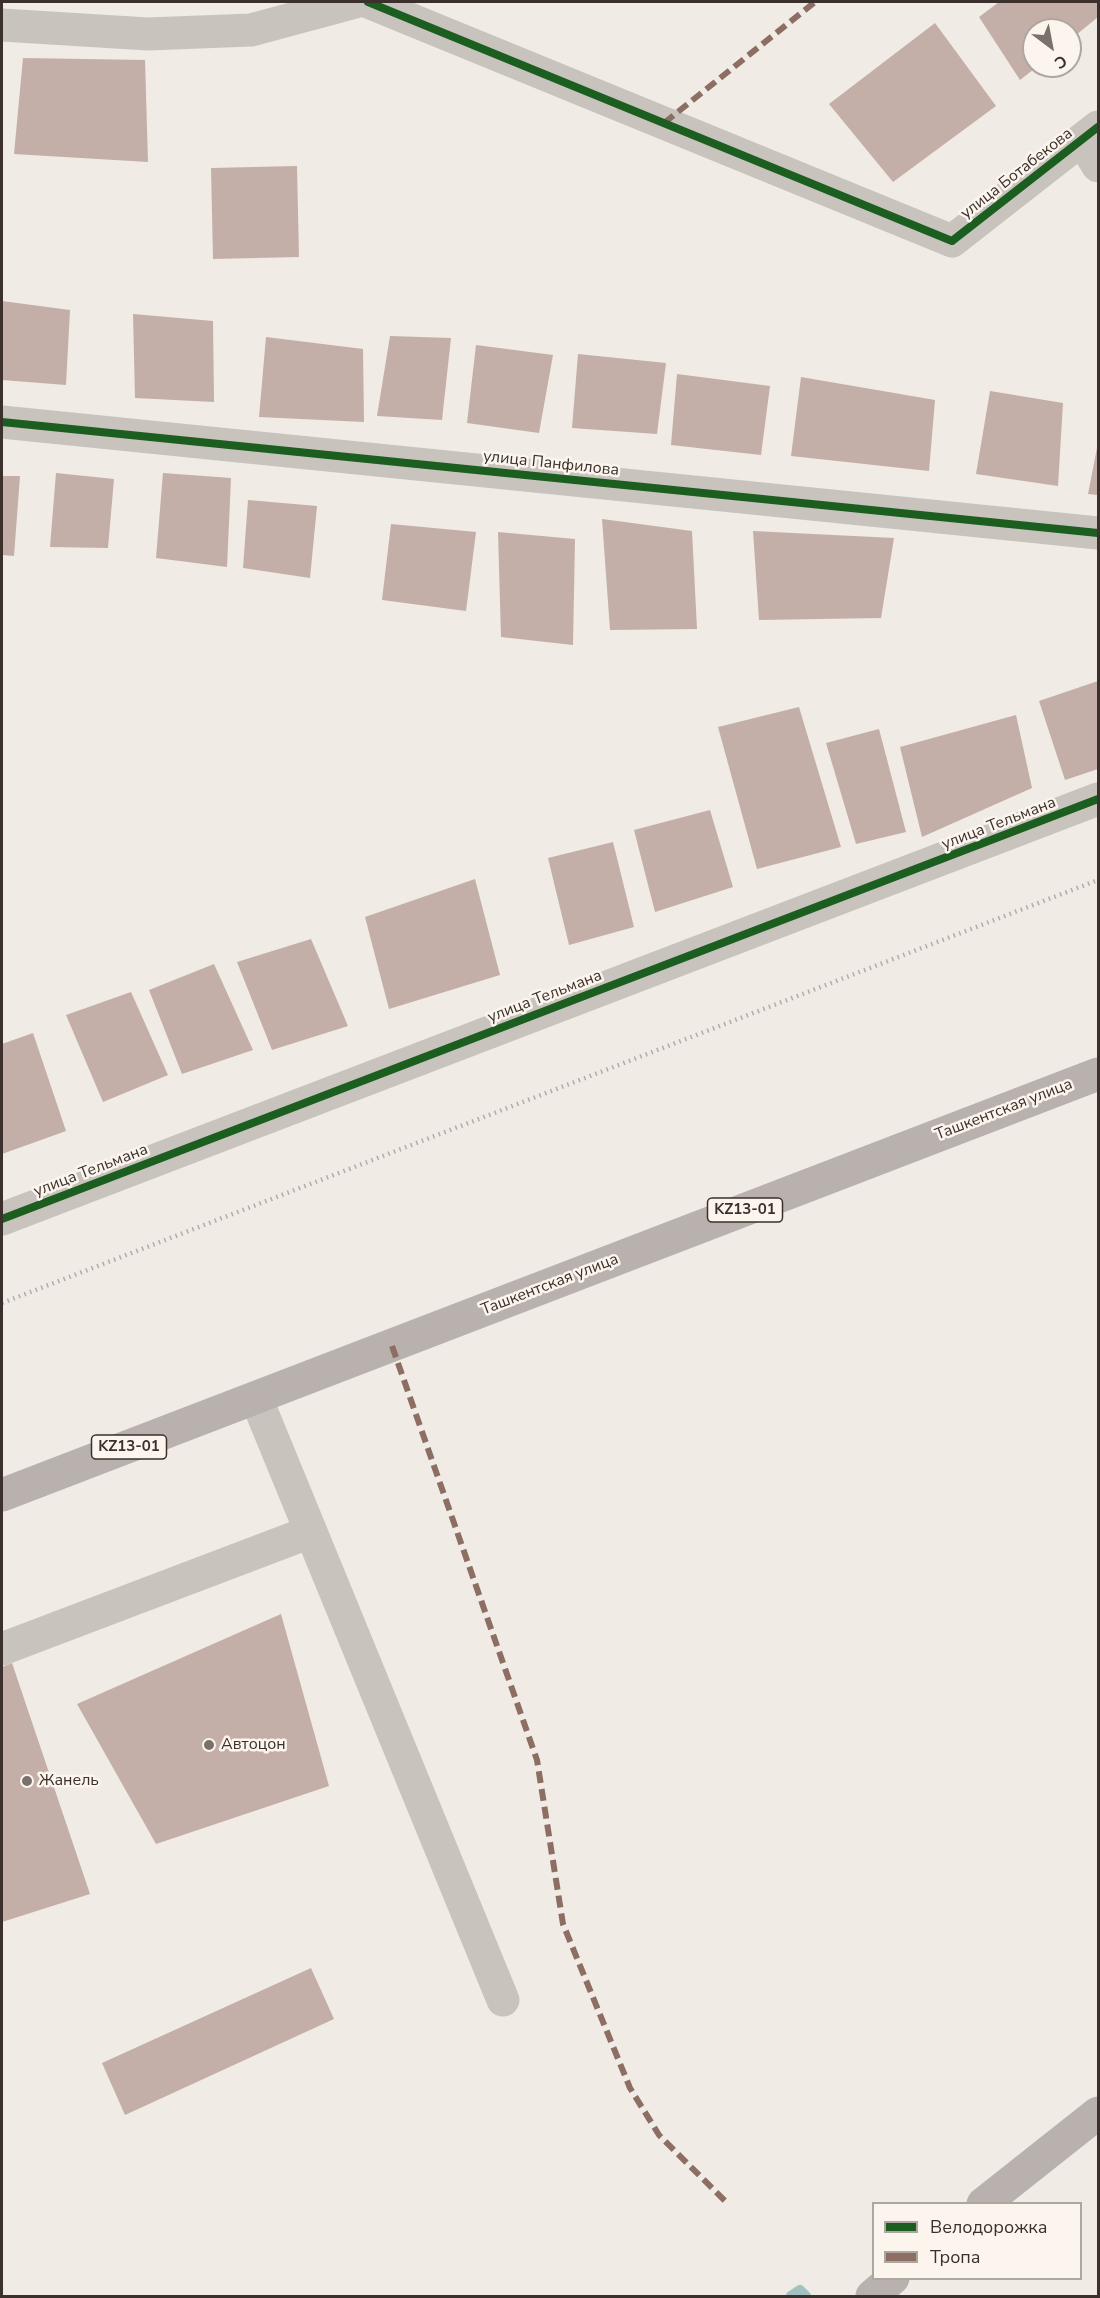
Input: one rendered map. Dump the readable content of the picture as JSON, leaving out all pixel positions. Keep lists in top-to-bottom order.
{
  "streets": {
    "main road": ["Ташкентская улица", "KZ13-01"],
    "street": ["улица Ботабекова", "улица Панфилова", "улица Тельмана"]
  },
  "places": ["Автоцон", "Жанель"],
  "legend": ["Велодорожка", "Тропа"],
  "north": "bottom right"
}
